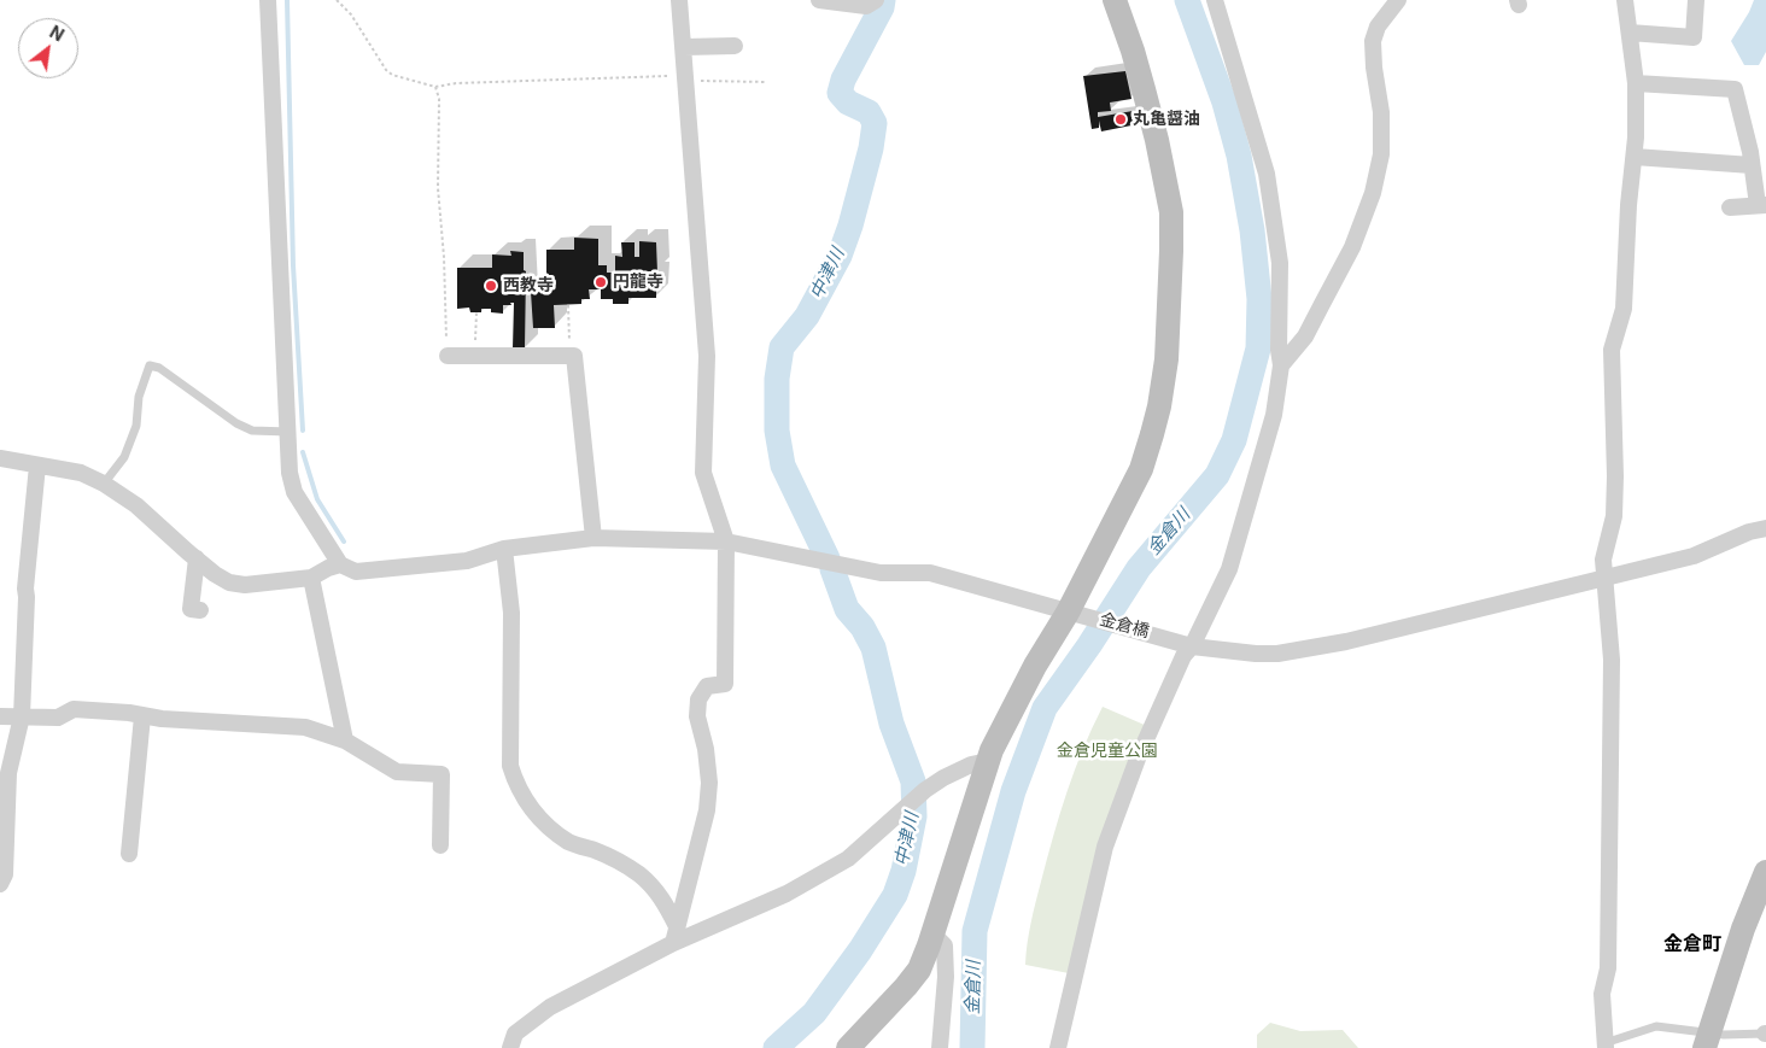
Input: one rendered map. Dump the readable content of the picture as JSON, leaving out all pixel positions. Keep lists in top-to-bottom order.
{
  "streets": {
    "street": ["金倉橋"]
  },
  "districts": ["金倉町"],
  "water": ["中津川", "金倉川"],
  "parks": ["金倉児童公園"],
  "places": ["丸亀醤油", "円龍寺", "西教寺"],
  "north": "top right"
}
